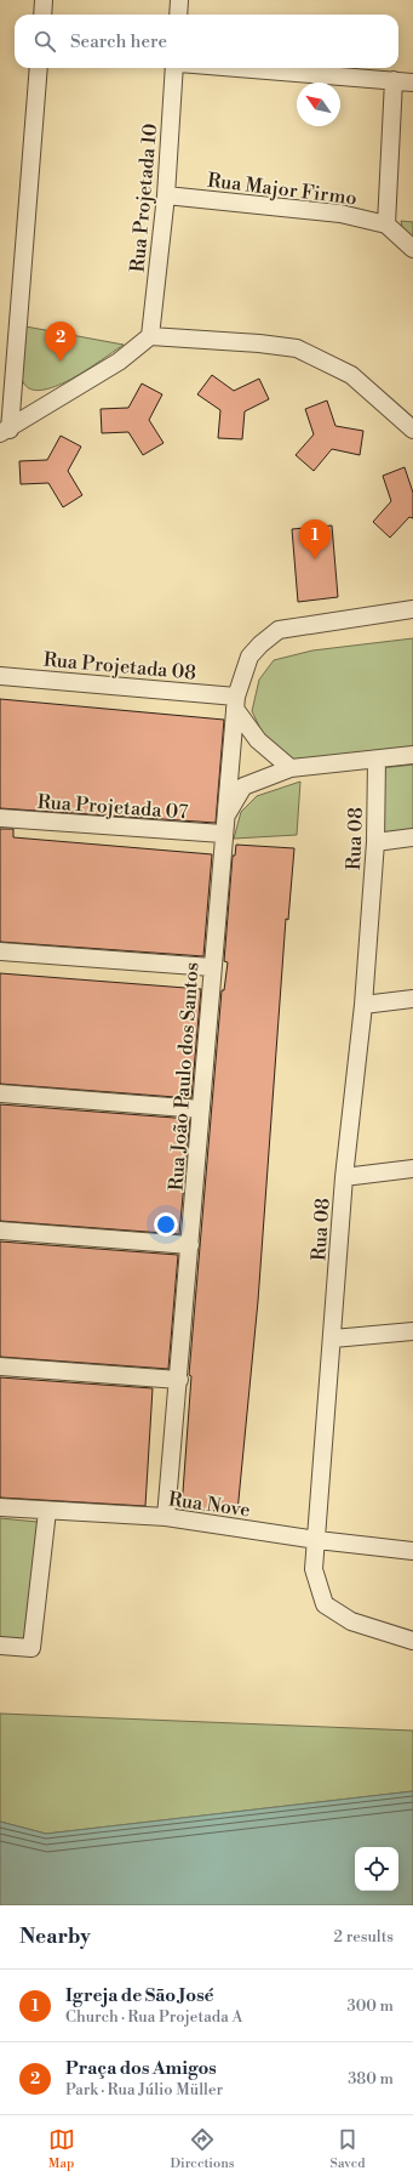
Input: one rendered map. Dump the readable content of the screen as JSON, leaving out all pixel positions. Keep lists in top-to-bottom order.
{
  "streets": {
    "street": [
      "Rua Major Firmo",
      "Rua Projetada 10",
      "Rua Projetada 08",
      "Rua Projetada 07",
      "Rua 08",
      "Rua João Paulo dos Santos",
      "Rua Nove"
    ]
  },
  "crossings": [
    ["Rua Major Firmo", "Rua Projetada 10"],
    ["Rua Projetada 08", "Rua João Paulo dos Santos"],
    ["Rua Projetada 07", "Rua João Paulo dos Santos"],
    ["Rua 08", "Rua Nove"],
    ["Rua João Paulo dos Santos", "Rua Nove"]
  ],
  "north": "top left",
  "page": {
    "search": "Search here",
    "pins": ["2", "1"],
    "heading": ["Nearby", "2 results"],
    "list": [
      {
        "mark": "1",
        "name": "Igreja de São José",
        "note": "Church · Rua Projetada A",
        "value": "300 m"
      },
      {
        "mark": "2",
        "name": "Praça dos Amigos",
        "note": "Park · Rua Júlio Müller",
        "value": "380 m"
      }
    ],
    "nav": ["Map", "Directions", "Saved"]
  }
}
